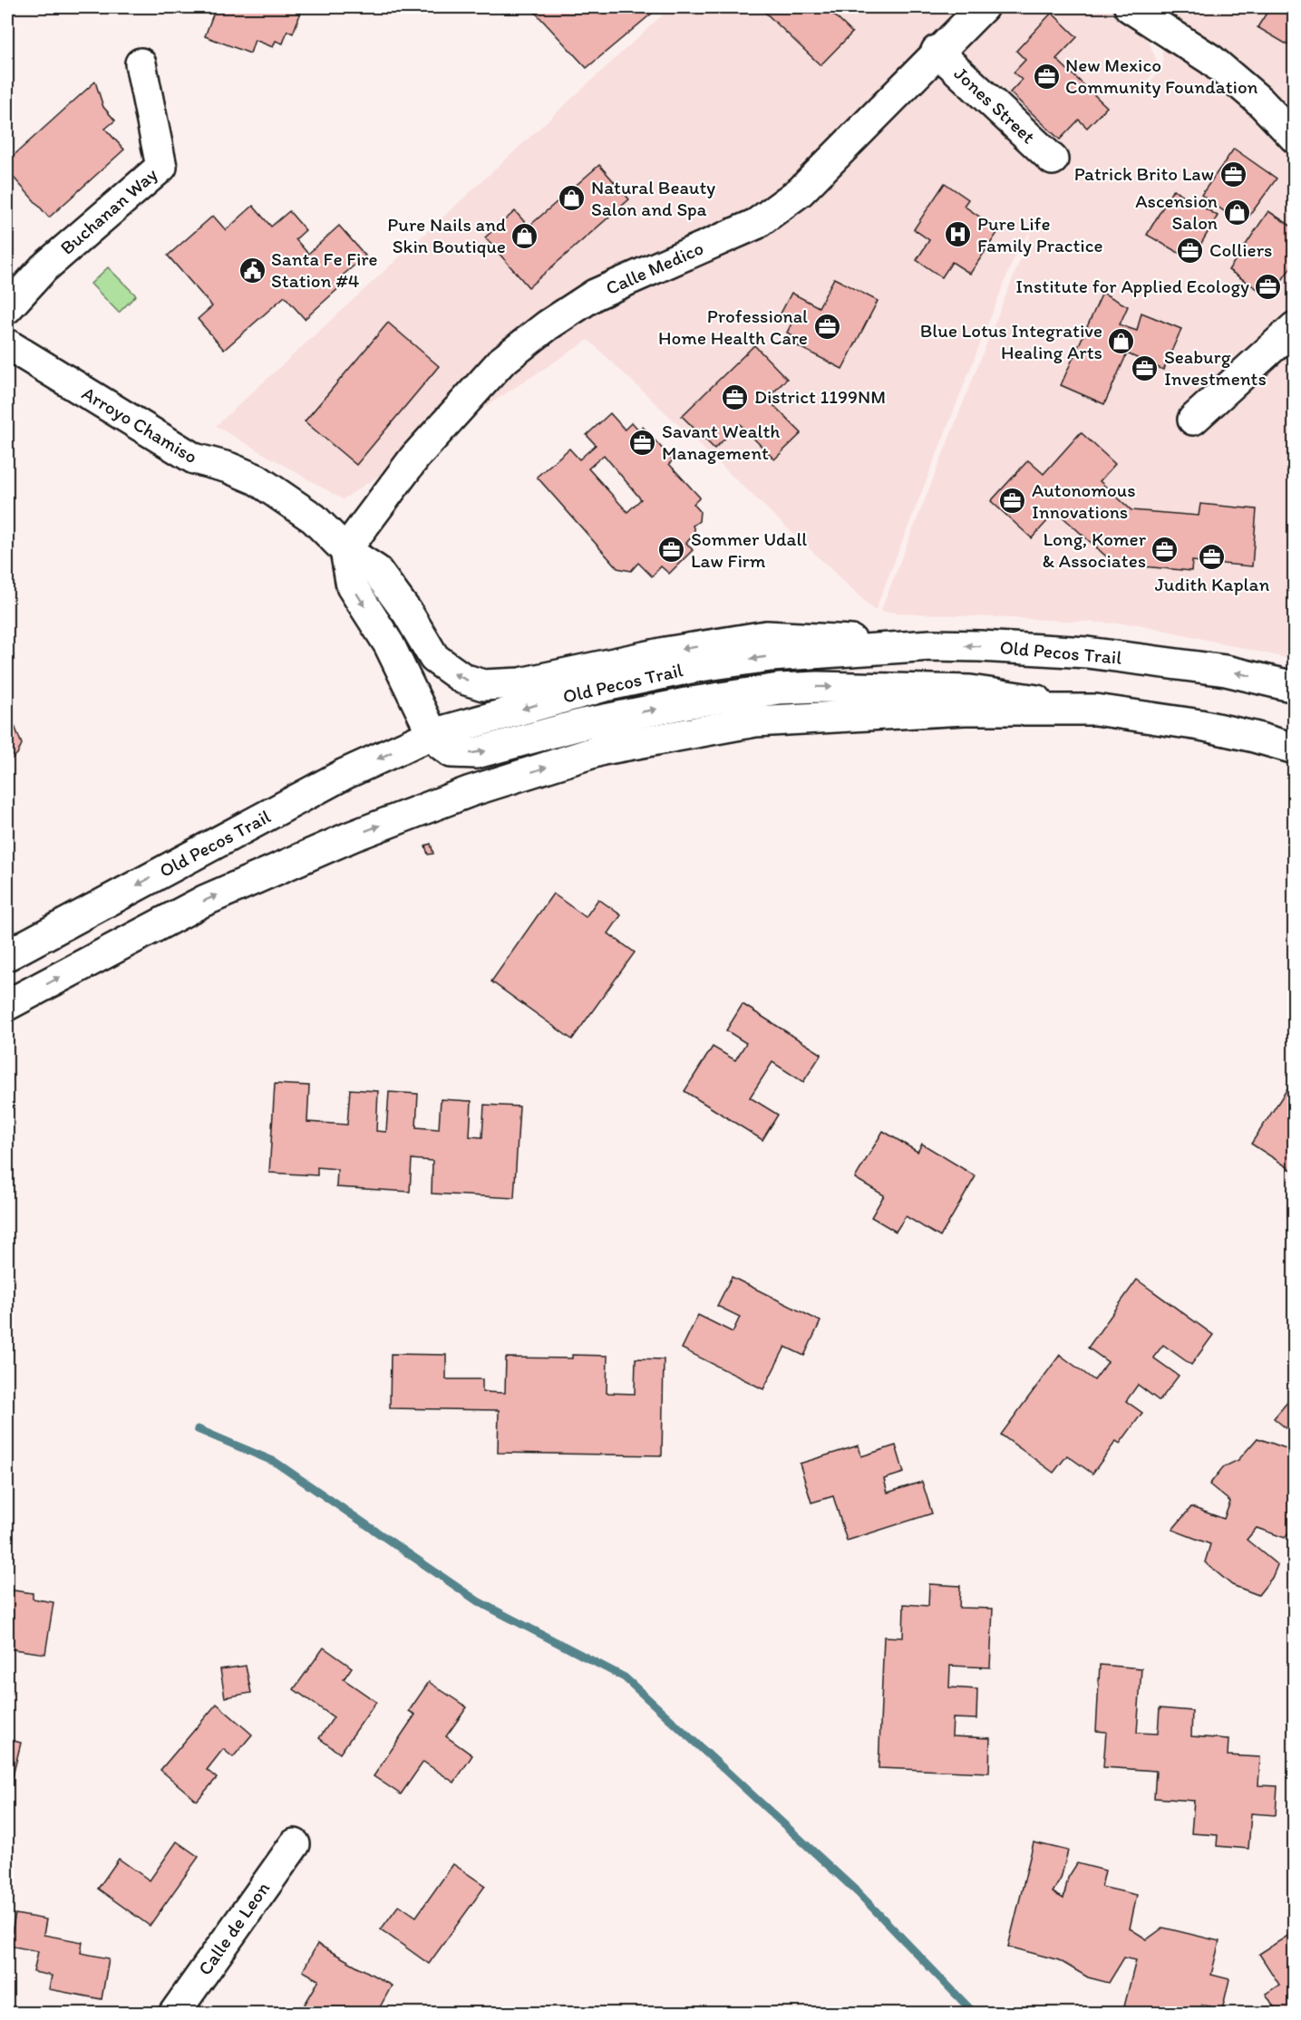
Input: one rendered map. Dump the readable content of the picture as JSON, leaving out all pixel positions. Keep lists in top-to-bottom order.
{
  "streets": {
    "street": [
      "Jones Street",
      "Buchanan Way",
      "Calle Medico",
      "Arroyo Chamiso",
      "Old Pecos Trail",
      "Calle de Leon"
    ]
  },
  "crossings": [
    ["Jones Street", "Calle Medico"],
    ["Calle Medico", "Arroyo Chamiso"],
    ["Arroyo Chamiso", "Old Pecos Trail"]
  ],
  "places": {
    "office": [
      "New Mexico Community Foundation",
      "Patrick Brito Law",
      "Colliers",
      "Institute for Applied Ecology",
      "Professional Home Health Care",
      "Seaburg Investments",
      "District 1199NM",
      "Savant Wealth Management",
      "Autonomous Innovations",
      "Sommer Udall Law Firm",
      "Long, Komer & Associates",
      "Judith Kaplan"
    ],
    "shop": [
      "Natural Beauty Salon and Spa",
      "Ascension Salon",
      "Pure Nails and Skin Boutique",
      "Blue Lotus Integrative Healing Arts"
    ],
    "hospital": ["Pure Life Family Practice"],
    "public building": ["Santa Fe Fire Station #4"]
  }
}
